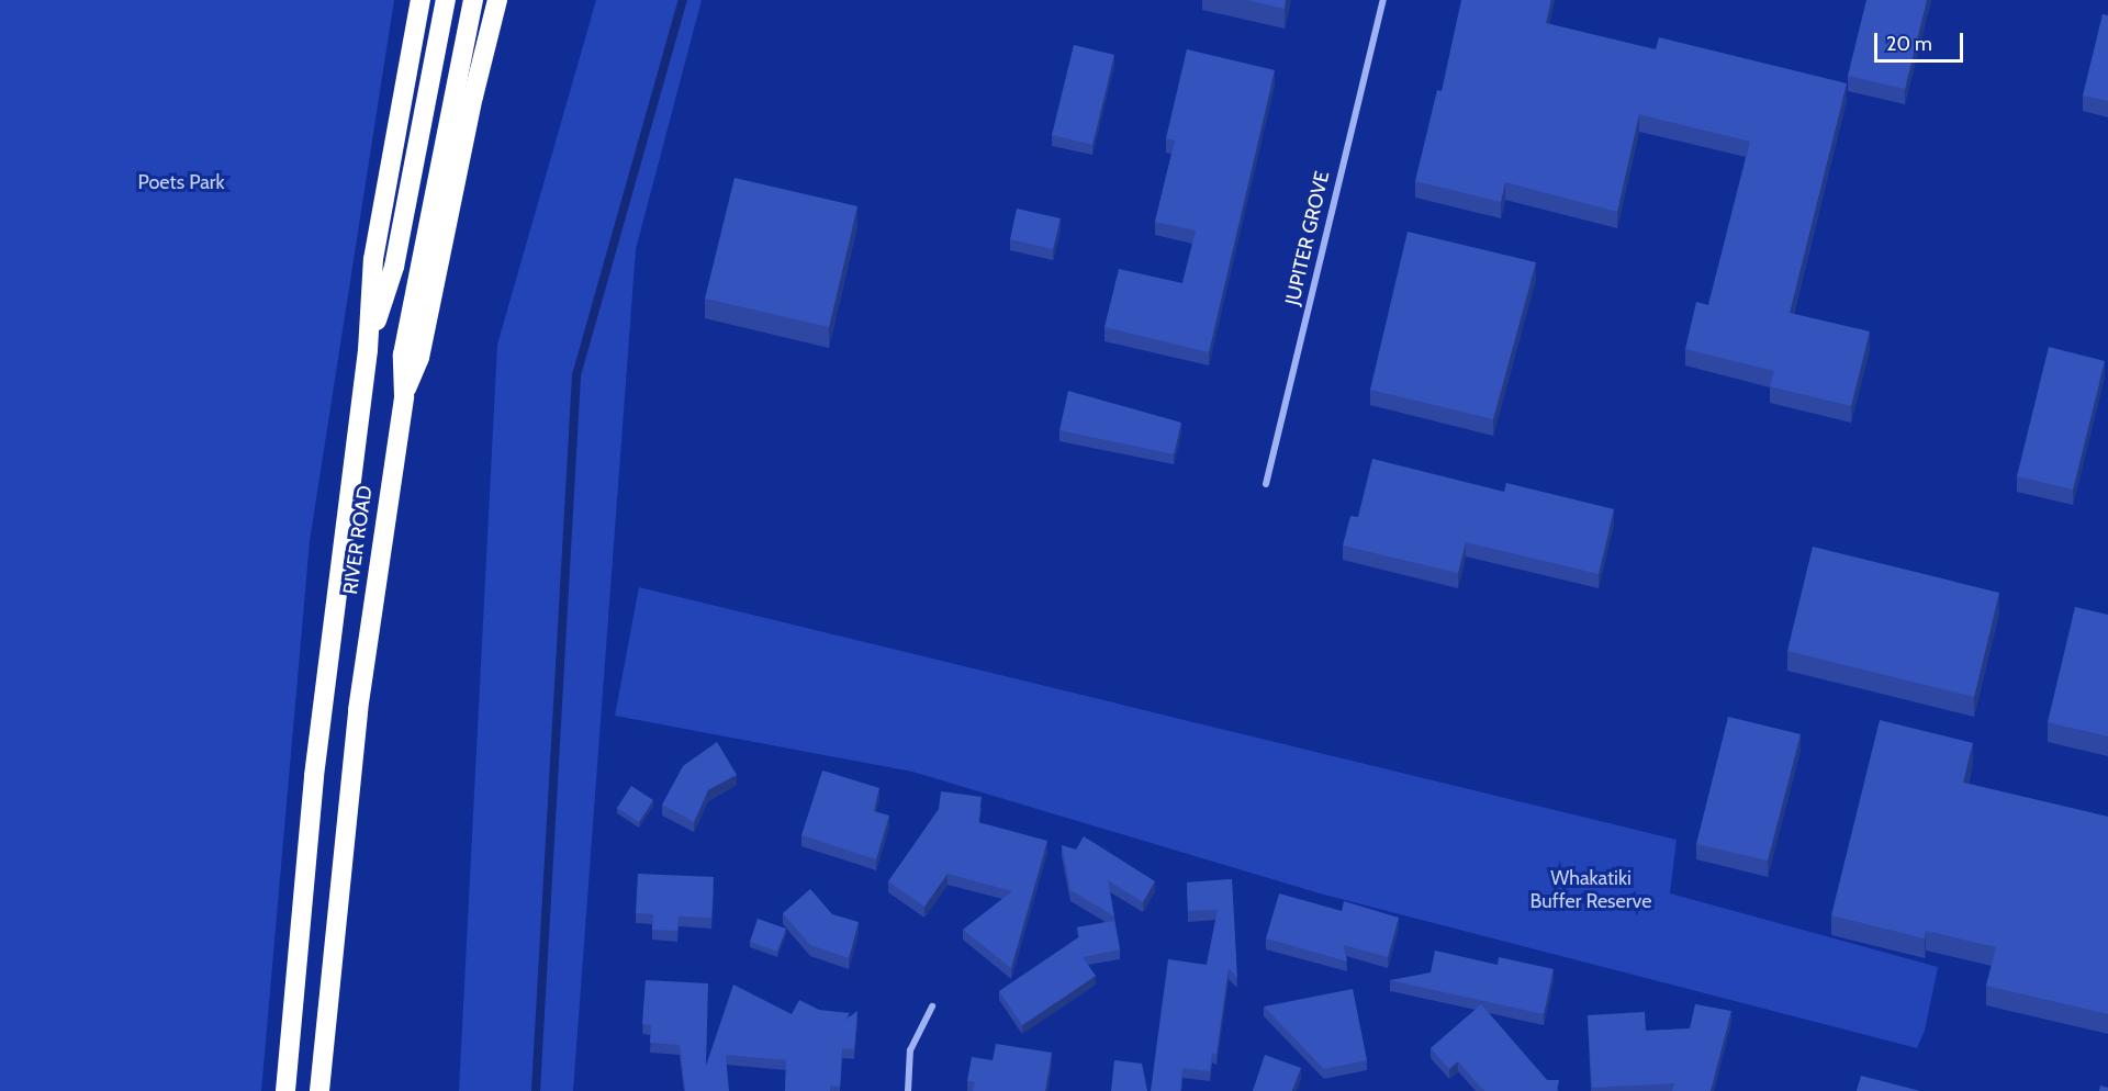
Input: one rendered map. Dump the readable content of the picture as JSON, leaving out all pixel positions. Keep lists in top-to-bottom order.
{
  "streets": {
    "highway": ["RIVER ROAD"],
    "street": ["JUPITER GROVE"]
  },
  "parks": ["Poets Park", "Whakatiki Buffer Reserve"],
  "scale_bar": "20 m"
}
